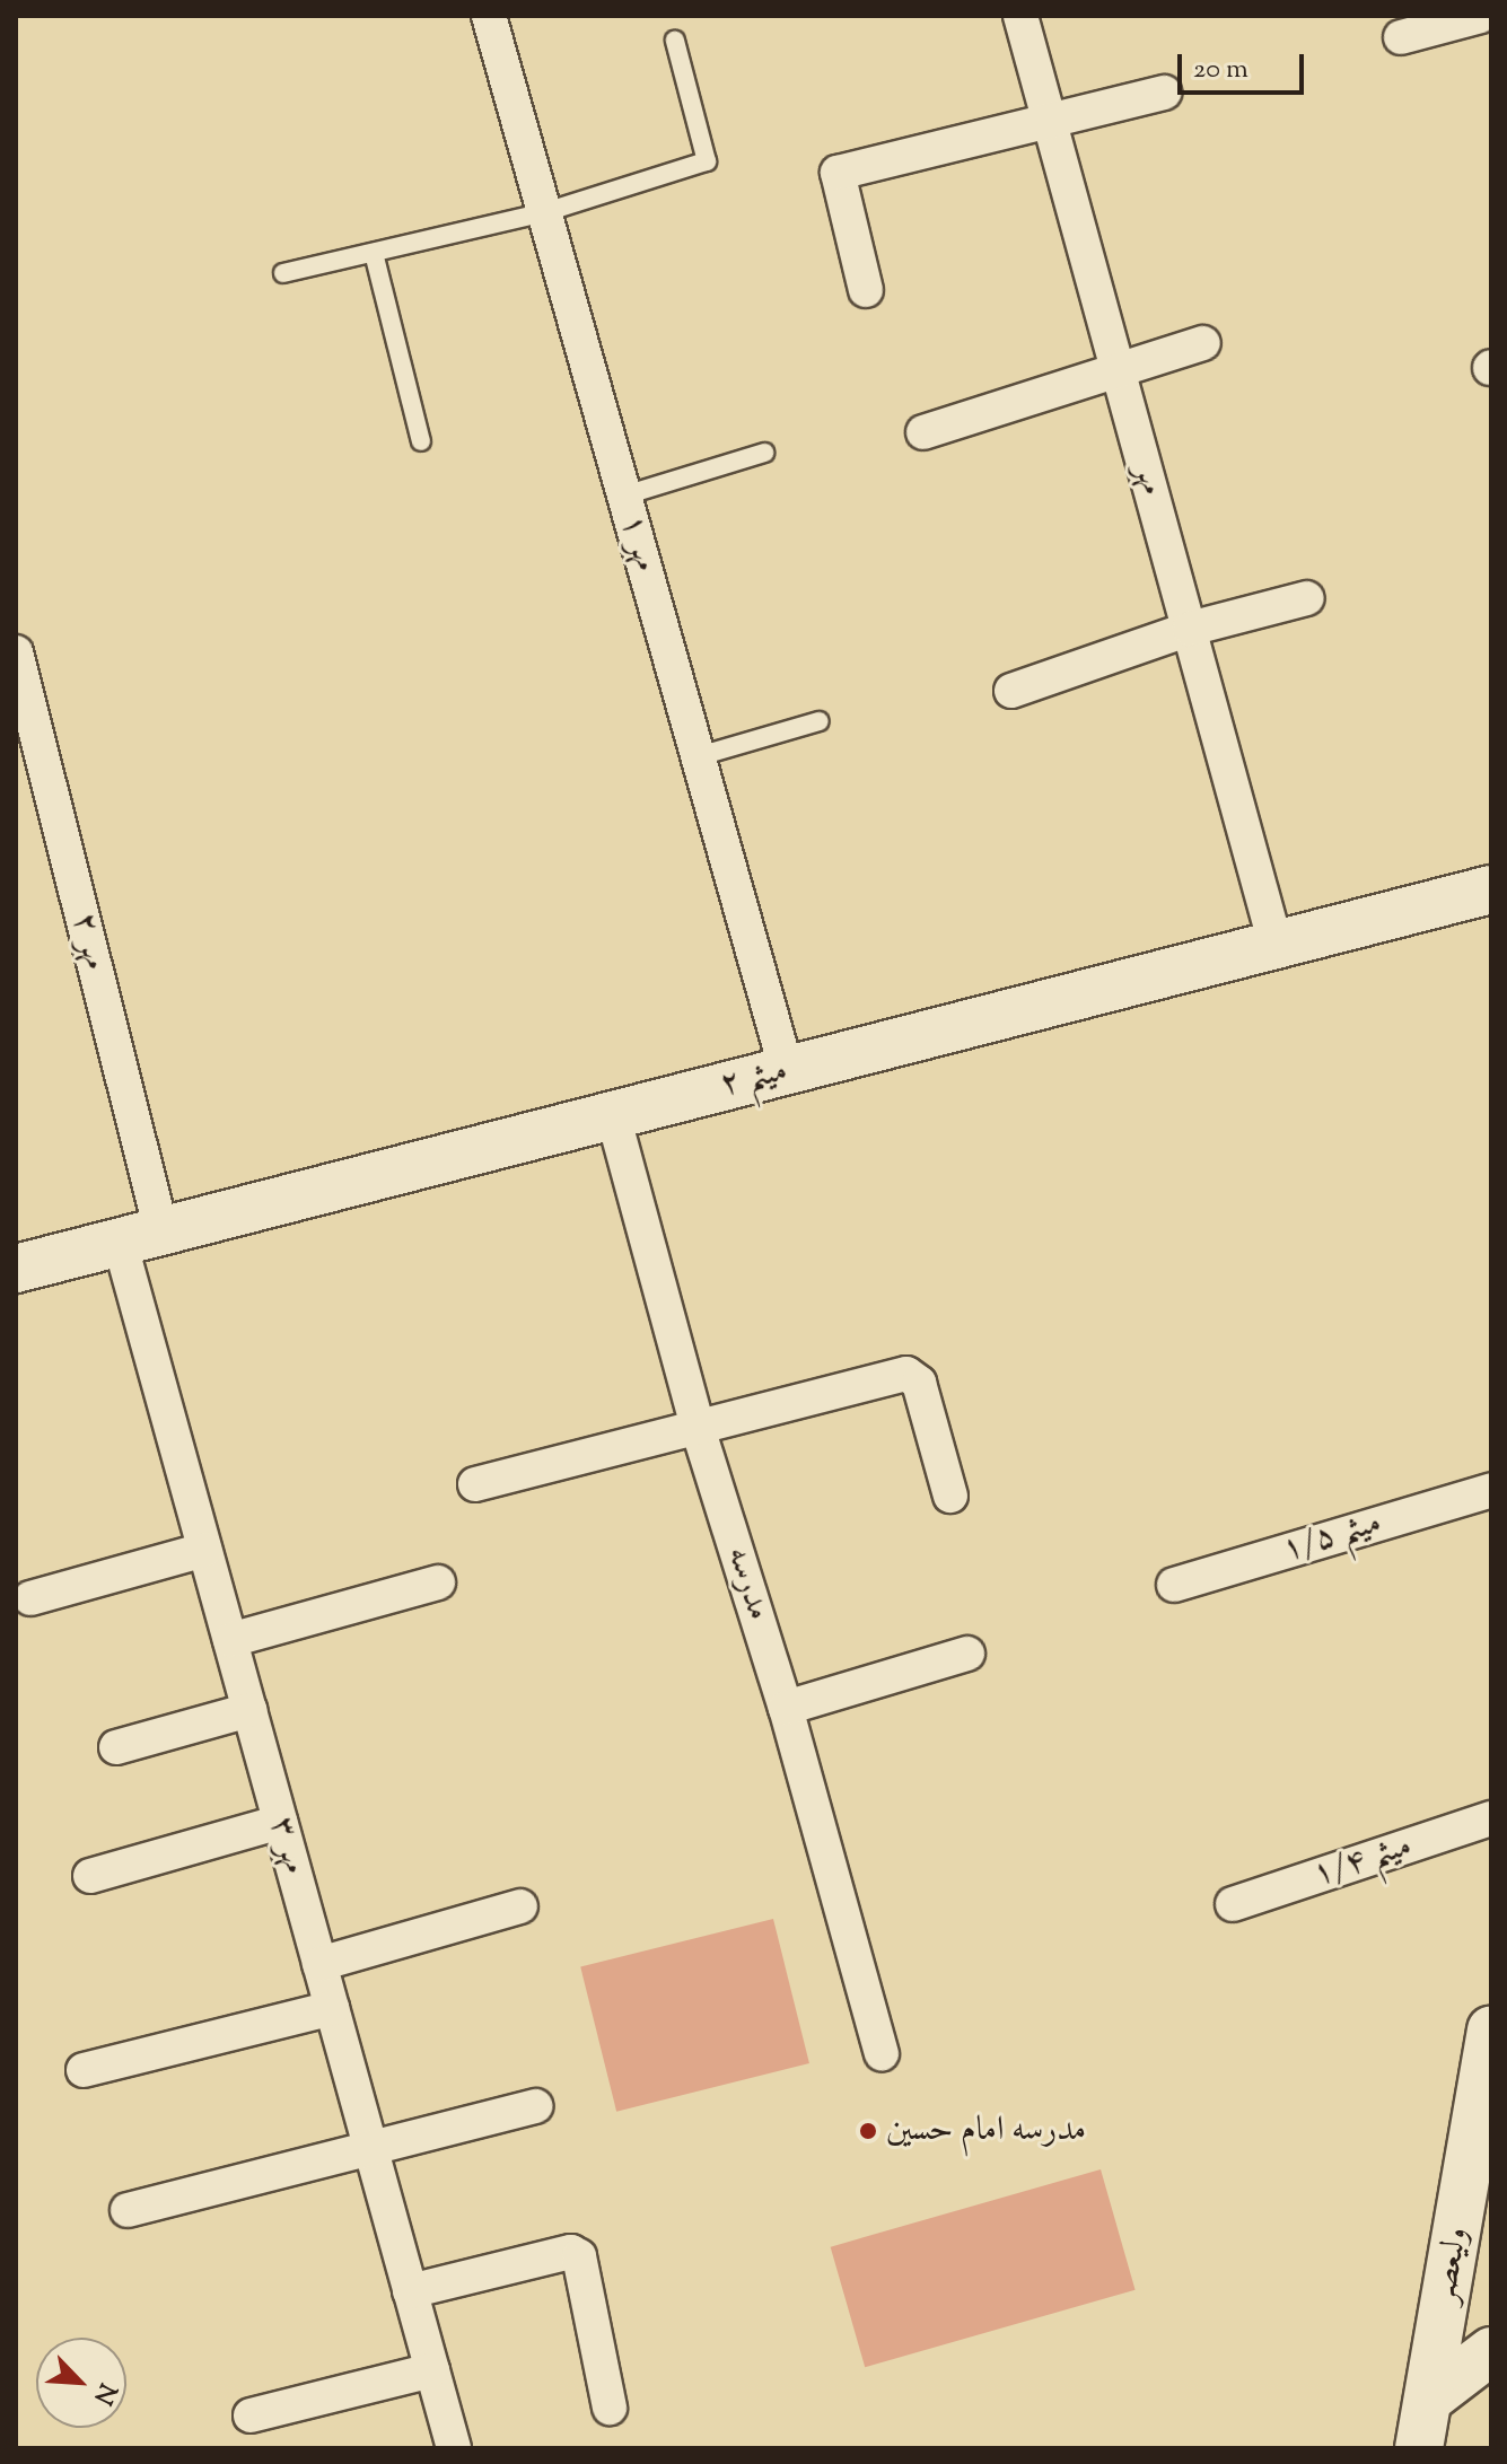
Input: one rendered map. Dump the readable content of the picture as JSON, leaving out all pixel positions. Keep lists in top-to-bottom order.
{
  "streets": {
    "street": [
      "مهر",
      "مهر ۱",
      "مهر ۲",
      "میثم ۲",
      "میثم ۱/۵",
      "مدرسه",
      "مهر ۳",
      "میثم ۱/۴",
      "ولیعصر"
    ]
  },
  "crossings": [
    ["مهر", "میثم ۲"],
    ["مهر ۱", "میثم ۲"],
    ["مهر ۲", "میثم ۲"],
    ["مهر ۲", "مهر ۳"],
    ["میثم ۲", "مدرسه"],
    ["میثم ۲", "مهر ۳"]
  ],
  "places": ["مدرسه امام حسین"],
  "scale_bar": "20 m",
  "north": "bottom right"
}
